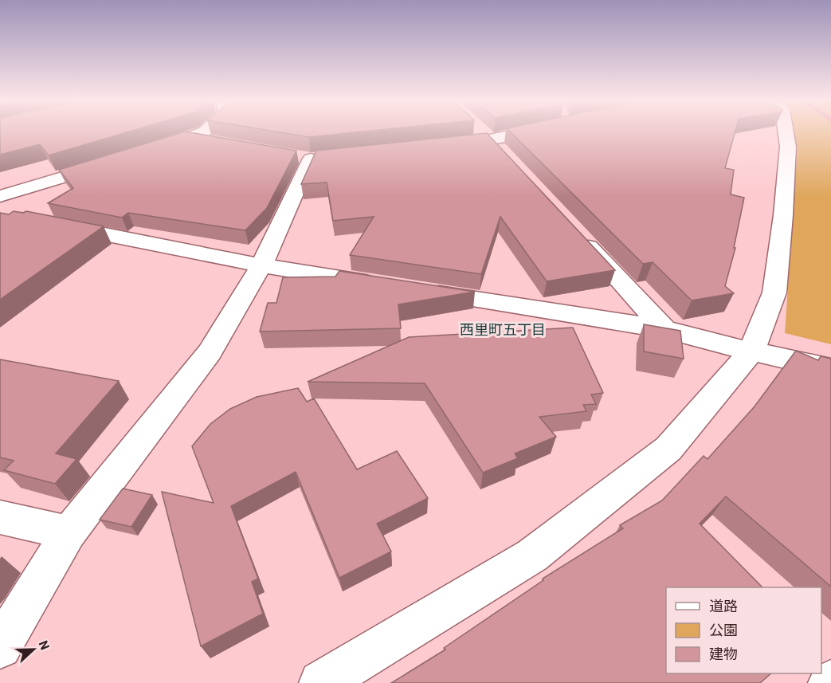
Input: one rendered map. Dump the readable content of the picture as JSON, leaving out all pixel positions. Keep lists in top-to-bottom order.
{
  "districts": ["西里町五丁目"],
  "legend": ["道路", "公園", "建物"],
  "north": "right"
}
